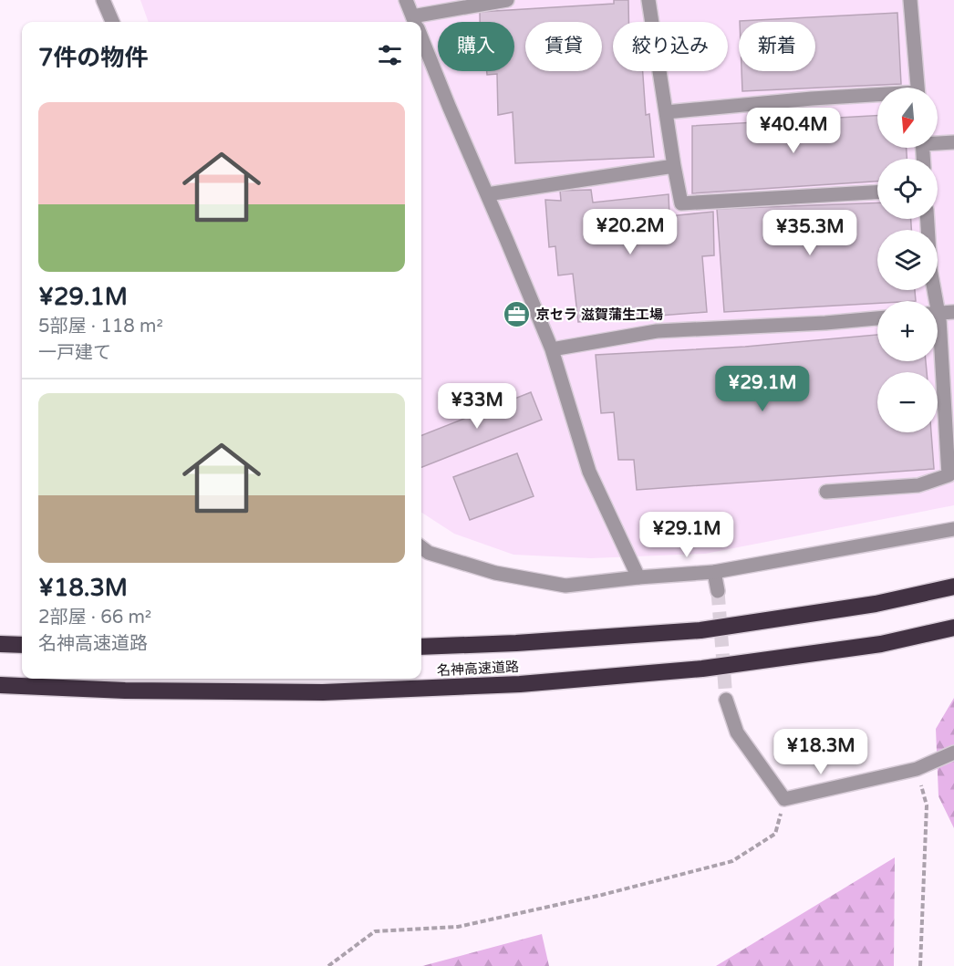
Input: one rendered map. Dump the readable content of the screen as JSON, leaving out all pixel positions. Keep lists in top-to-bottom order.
{
  "streets": {
    "highway": ["名神高速道路"]
  },
  "places": {
    "office": ["京セラ 滋賀蒲生工場"]
  },
  "north": "bottom",
  "page": {
    "chip": [
      "購入",
      "賃貸",
      "絞り込み",
      "新着"
    ],
    "heading": "7件の物件",
    "map_buttons": ["+", "−"],
    "list": [
      {
        "name": "¥29.1M",
        "note": "5部屋 · 118 m² · 一戸建て"
      },
      {
        "name": "¥18.3M",
        "note": "2部屋 · 66 m² · 名神高速道路"
      }
    ],
    "price": [
      "¥40.4M",
      "¥20.2M",
      "¥35.3M",
      "¥29.1M",
      "¥33M",
      "¥29.1M",
      "¥18.3M"
    ]
  }
}
